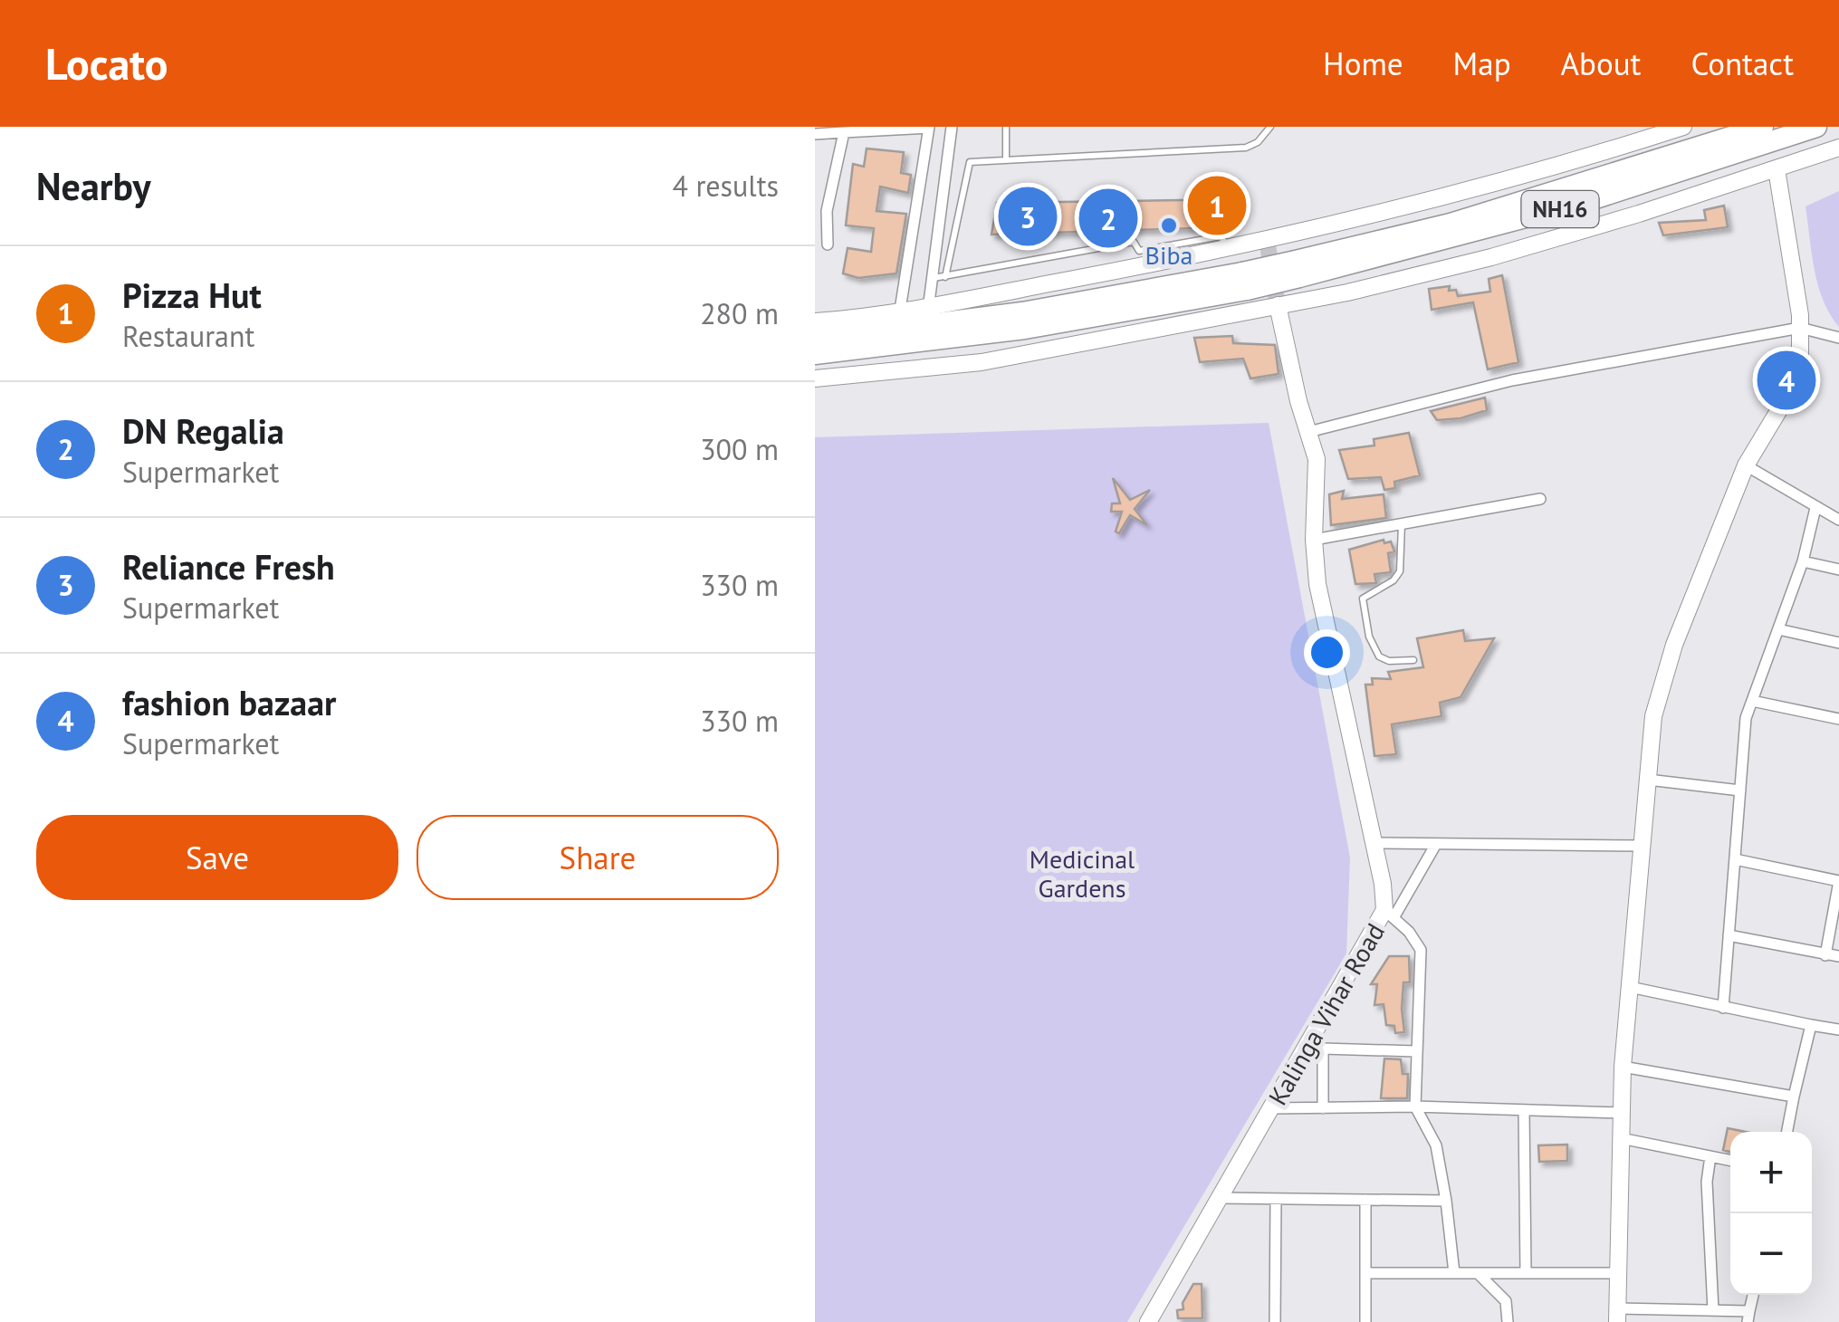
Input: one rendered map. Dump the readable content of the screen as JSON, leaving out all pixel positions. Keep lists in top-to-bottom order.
{
  "streets": {
    "highway": ["NH16"],
    "street": ["Kalinga Vihar Road"]
  },
  "parks": ["Medicinal Gardens"],
  "places": ["Biba"],
  "page": {
    "header": "Locato",
    "nav": [
      "Home",
      "Map",
      "About",
      "Contact"
    ],
    "heading": ["Nearby", "4 results"],
    "pins": [
      "1",
      "3",
      "2",
      "4"
    ],
    "list": [
      {
        "mark": "1",
        "name": "Pizza Hut",
        "note": "Restaurant",
        "value": "280 m"
      },
      {
        "mark": "2",
        "name": "DN Regalia",
        "note": "Supermarket",
        "value": "300 m"
      },
      {
        "mark": "3",
        "name": "Reliance Fresh",
        "note": "Supermarket",
        "value": "330 m"
      },
      {
        "mark": "4",
        "name": "fashion bazaar",
        "note": "Supermarket",
        "value": "330 m"
      }
    ],
    "buttons": ["Save", "Share"],
    "map_buttons": ["+", "−"]
  }
}
